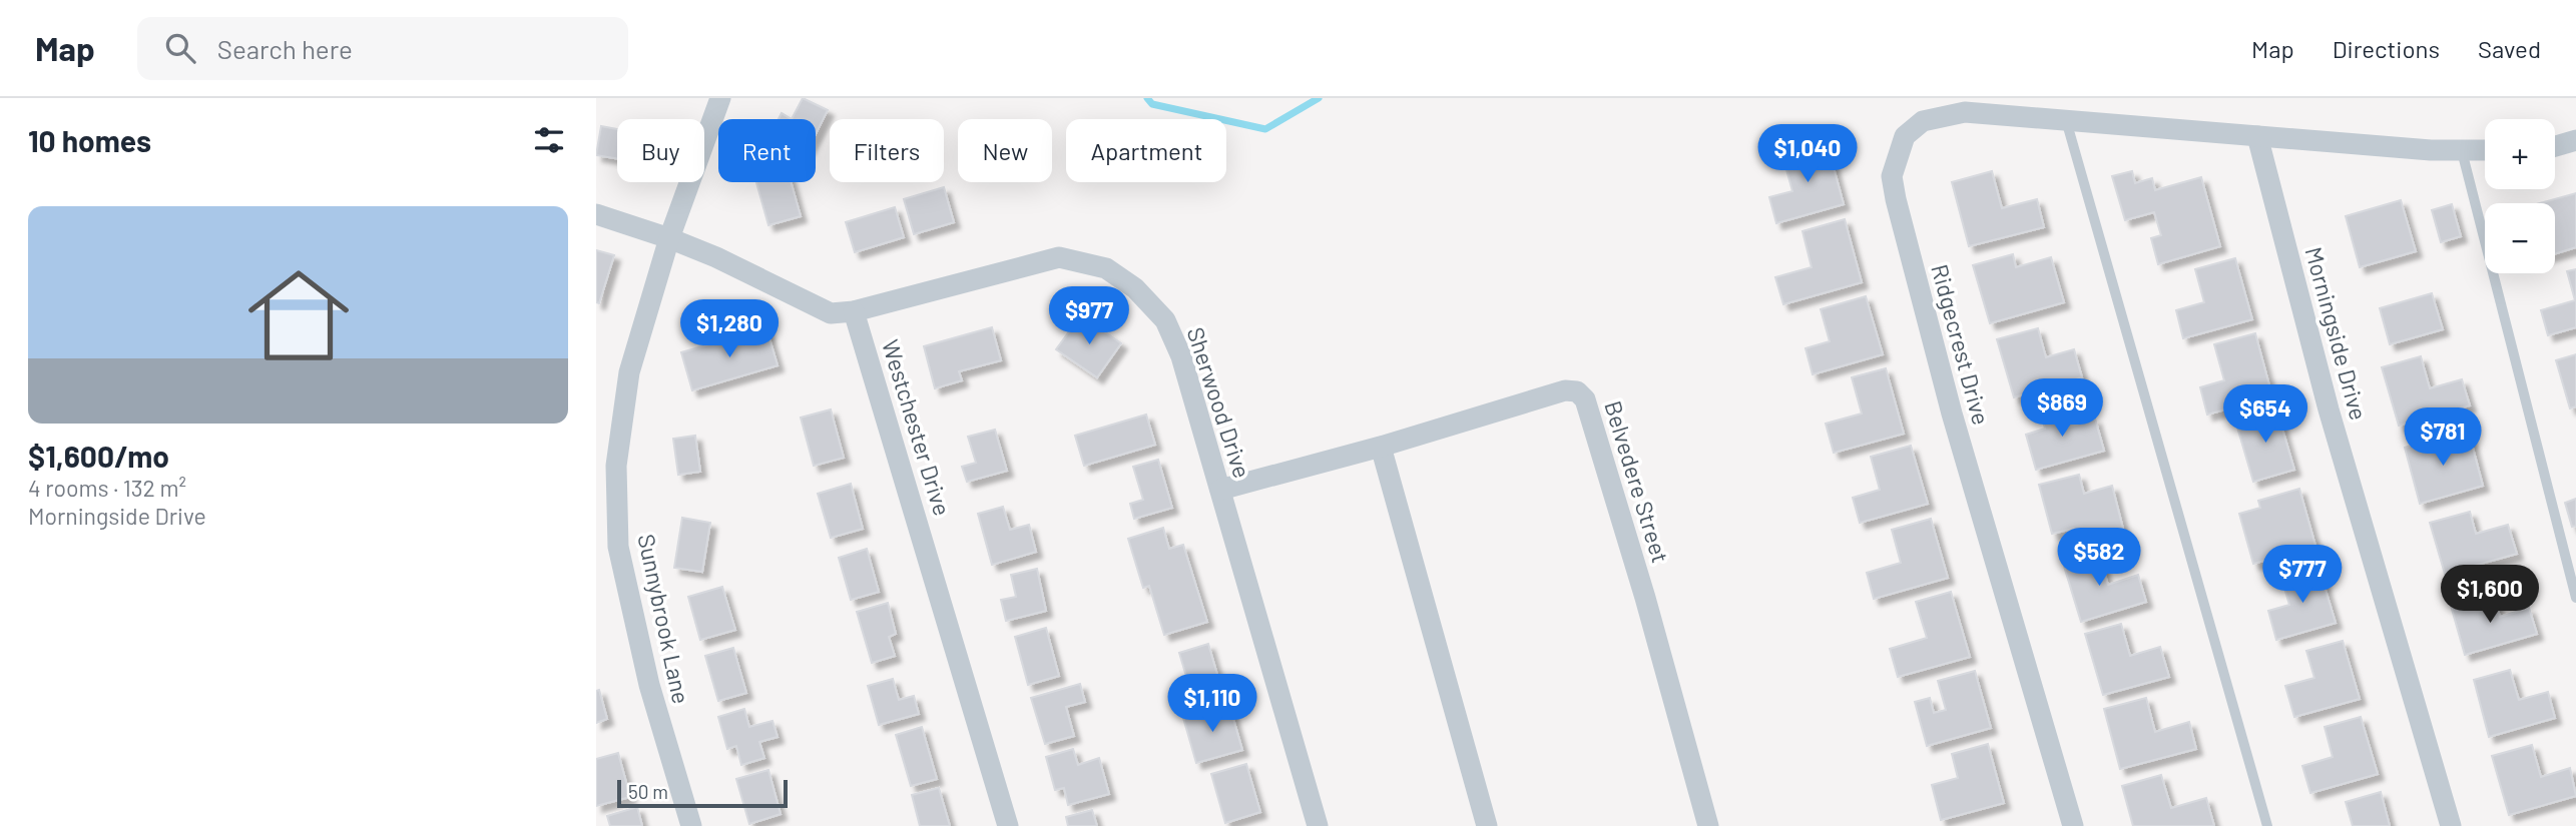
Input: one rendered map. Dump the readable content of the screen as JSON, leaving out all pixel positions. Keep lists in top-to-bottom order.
{
  "streets": {
    "street": [
      "Morningside Drive",
      "Ridgecrest Drive",
      "Sherwood Drive",
      "Westchester Drive",
      "Belvedere Street",
      "Sunnybrook Lane"
    ]
  },
  "crossings": [
    ["Morningside Drive", "Ridgecrest Drive"],
    ["Sherwood Drive", "Westchester Drive"],
    ["Sherwood Drive", "Belvedere Street"]
  ],
  "scale_bar": "50 m",
  "page": {
    "header": "Map",
    "search": "Search here",
    "nav": ["Map", "Directions", "Saved"],
    "heading": "10 homes",
    "map_buttons": ["+", "−"],
    "chip": [
      "Buy",
      "Rent",
      "Filters",
      "New",
      "Apartment"
    ],
    "price": [
      "$1,040",
      "$977",
      "$1,280",
      "$869",
      "$654",
      "$781",
      "$582",
      "$777",
      "$1,600",
      "$1,110"
    ],
    "list": [
      {
        "name": "$1,600/mo",
        "note": "4 rooms · 132 m² · Morningside Drive"
      }
    ],
    "scale": "50 m"
  }
}
